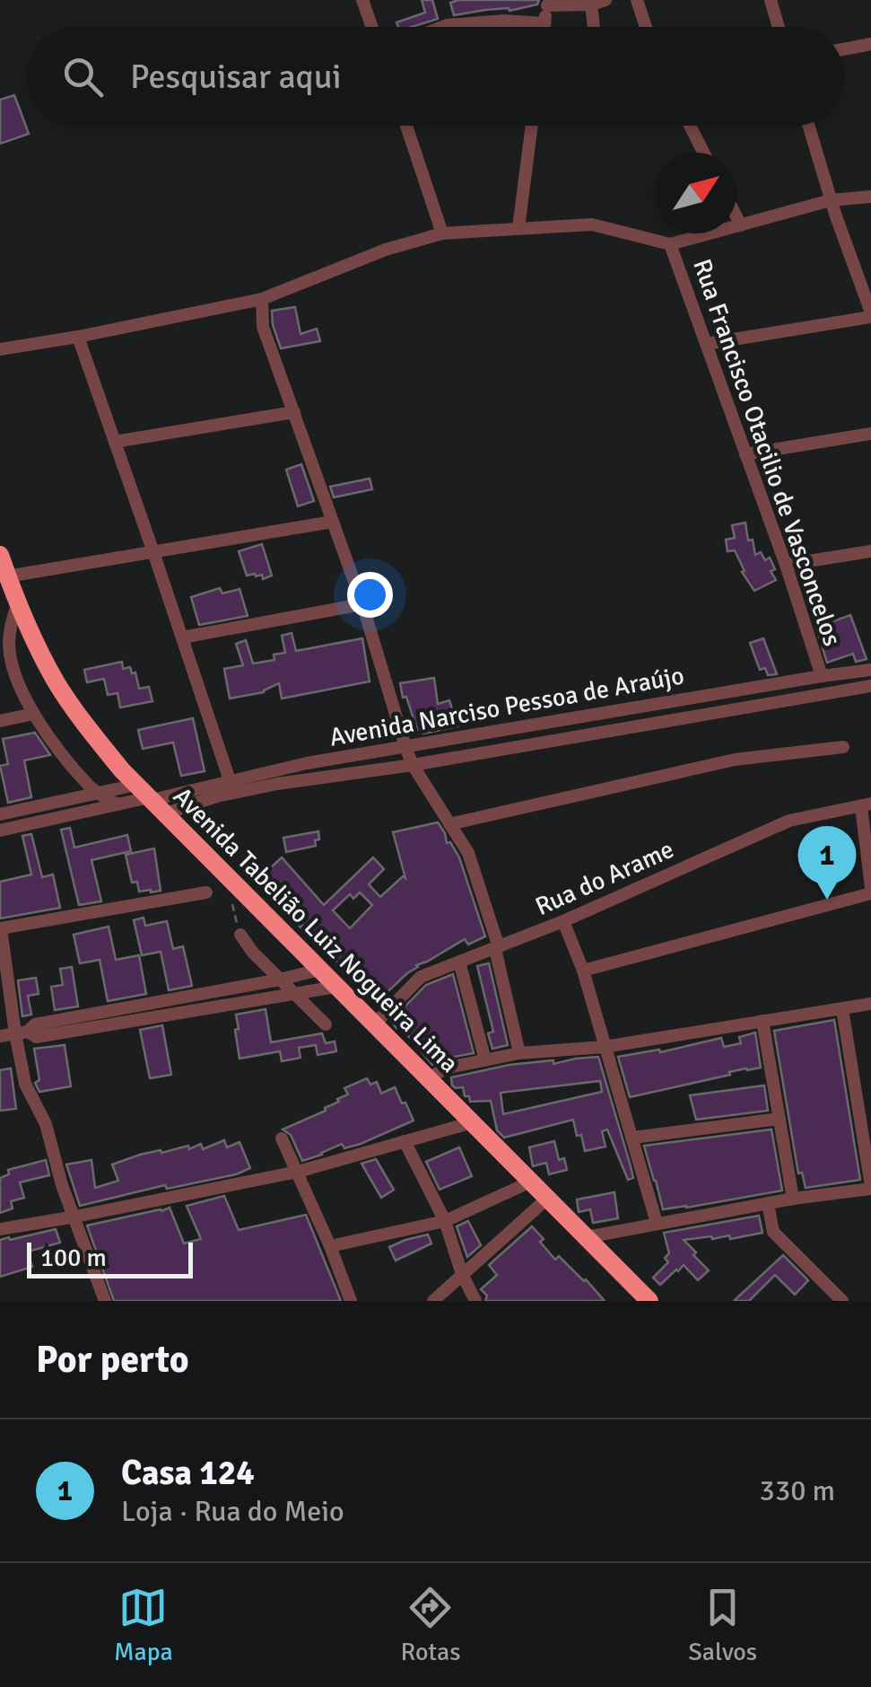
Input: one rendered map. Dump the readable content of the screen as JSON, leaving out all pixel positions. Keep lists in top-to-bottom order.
{
  "streets": {
    "highway": ["Avenida Tabelião Luiz Nogueira Lima"],
    "street": ["Rua Francisco Otacilio de Vasconcelos", "Avenida Narciso Pessoa de Araújo", "Rua do Arame"]
  },
  "crossings": [
    ["Rua Francisco Otacilio de Vasconcelos", "Avenida Narciso Pessoa de Araújo"],
    ["Avenida Narciso Pessoa de Araújo", "Avenida Tabelião Luiz Nogueira Lima"],
    ["Rua do Arame", "Avenida Tabelião Luiz Nogueira Lima"]
  ],
  "scale_bar": "100 m",
  "north": "top right",
  "page": {
    "search": "Pesquisar aqui",
    "pins": "1",
    "scale": "100 m",
    "heading": "Por perto",
    "list": [
      {
        "mark": "1",
        "name": "Casa 124",
        "note": "Loja · Rua do Meio",
        "value": "330 m"
      }
    ],
    "nav": ["Mapa", "Rotas", "Salvos"]
  }
}
